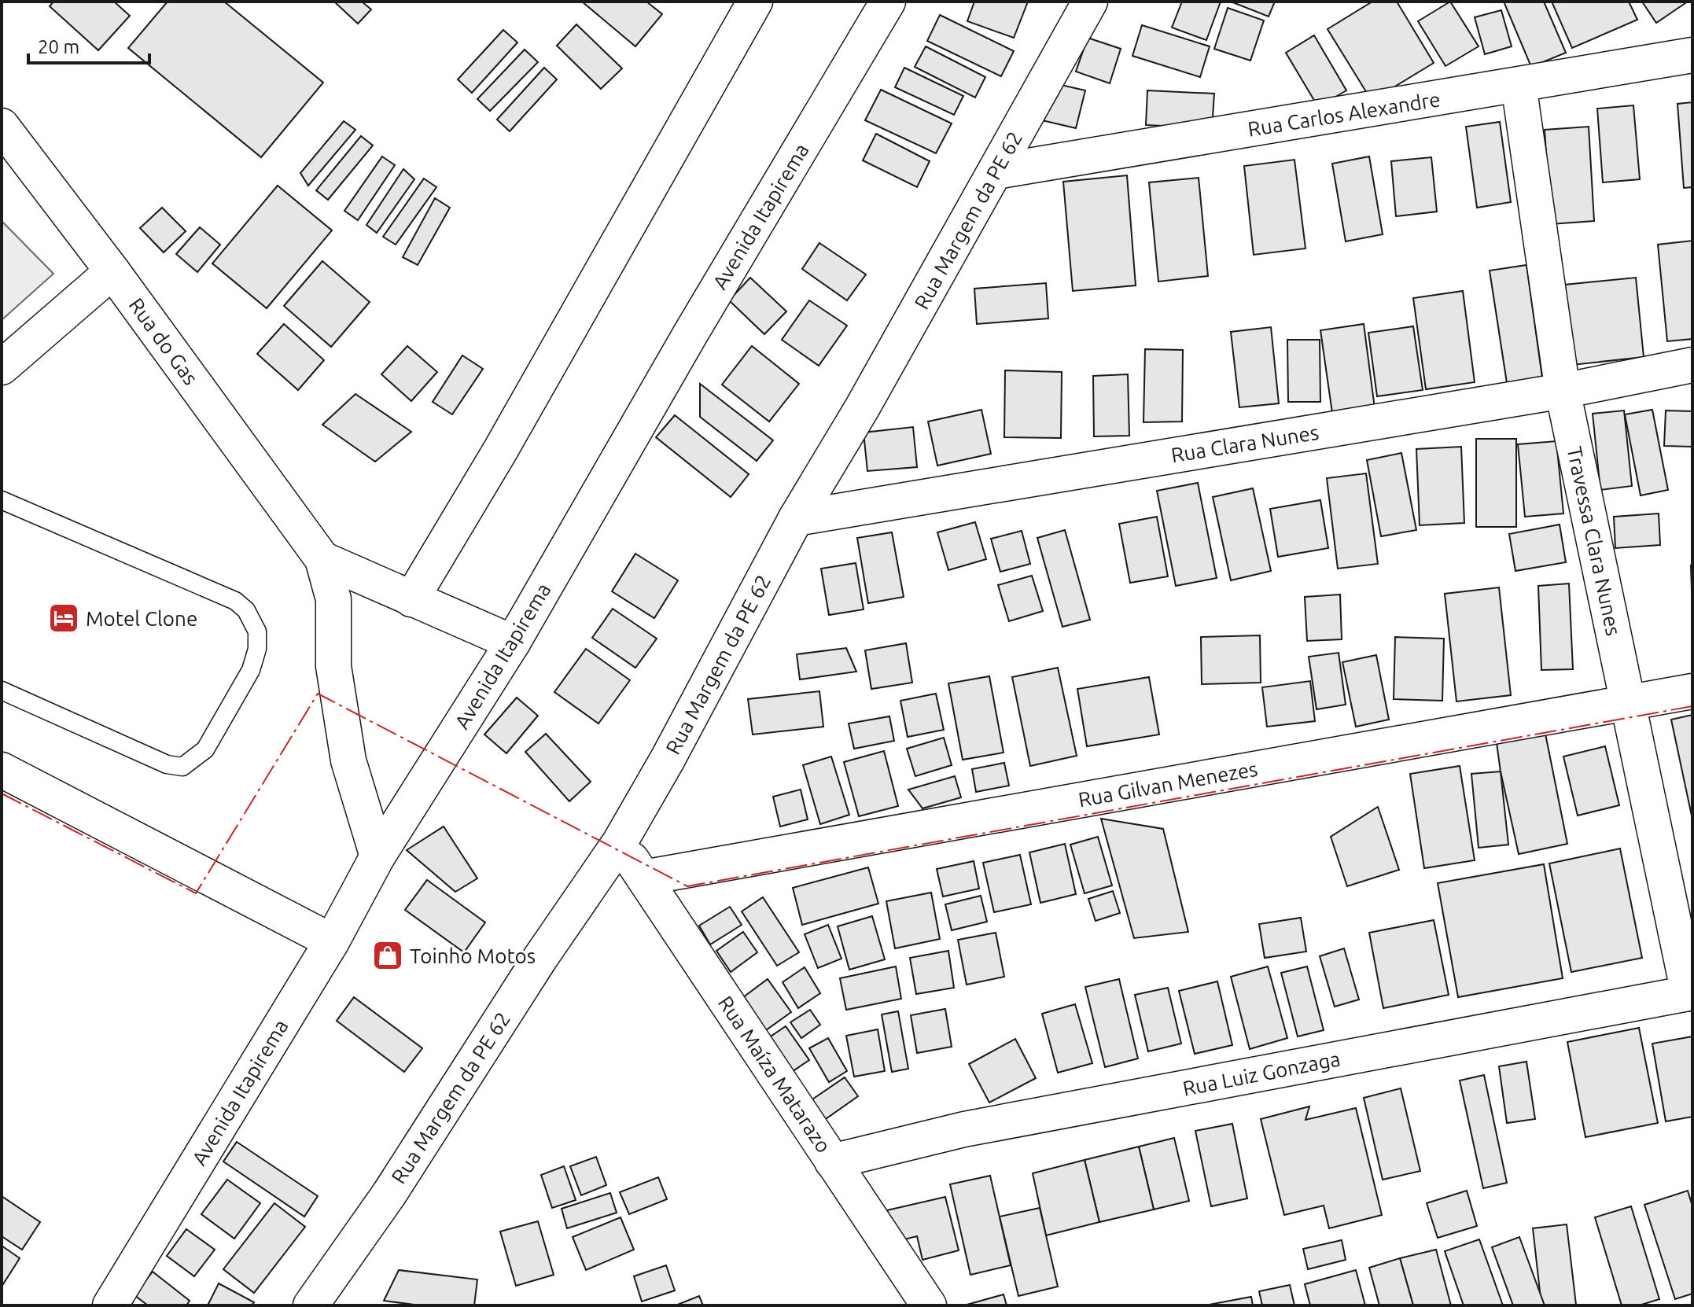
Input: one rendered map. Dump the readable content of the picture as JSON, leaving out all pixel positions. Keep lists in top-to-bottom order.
{
  "streets": {
    "street": [
      "Rua Carlos Alexandre",
      "Avenida Itapirema",
      "Rua Margem da PE 62",
      "Rua do Gas",
      "Rua Clara Nunes",
      "Travessa Clara Nunes",
      "Rua Gilvan Menezes",
      "Rua Luiz Gonzaga",
      "Rua Maíza Matarazo"
    ]
  },
  "crossings": [
    ["Rua Carlos Alexandre", "Rua Margem da PE 62"],
    ["Rua Carlos Alexandre", "Travessa Clara Nunes"],
    ["Avenida Itapirema", "Rua do Gas"],
    ["Rua Margem da PE 62", "Rua Clara Nunes"],
    ["Rua Margem da PE 62", "Rua Maíza Matarazo"],
    ["Rua Clara Nunes", "Travessa Clara Nunes"],
    ["Travessa Clara Nunes", "Rua Gilvan Menezes"],
    ["Travessa Clara Nunes", "Rua Luiz Gonzaga"],
    ["Rua Gilvan Menezes", "Rua Maíza Matarazo"],
    ["Rua Luiz Gonzaga", "Rua Maíza Matarazo"]
  ],
  "places": {
    "hotel": ["Motel Clone"],
    "shop": ["Toinho Motos"]
  },
  "scale_bar": "20 m"
}
